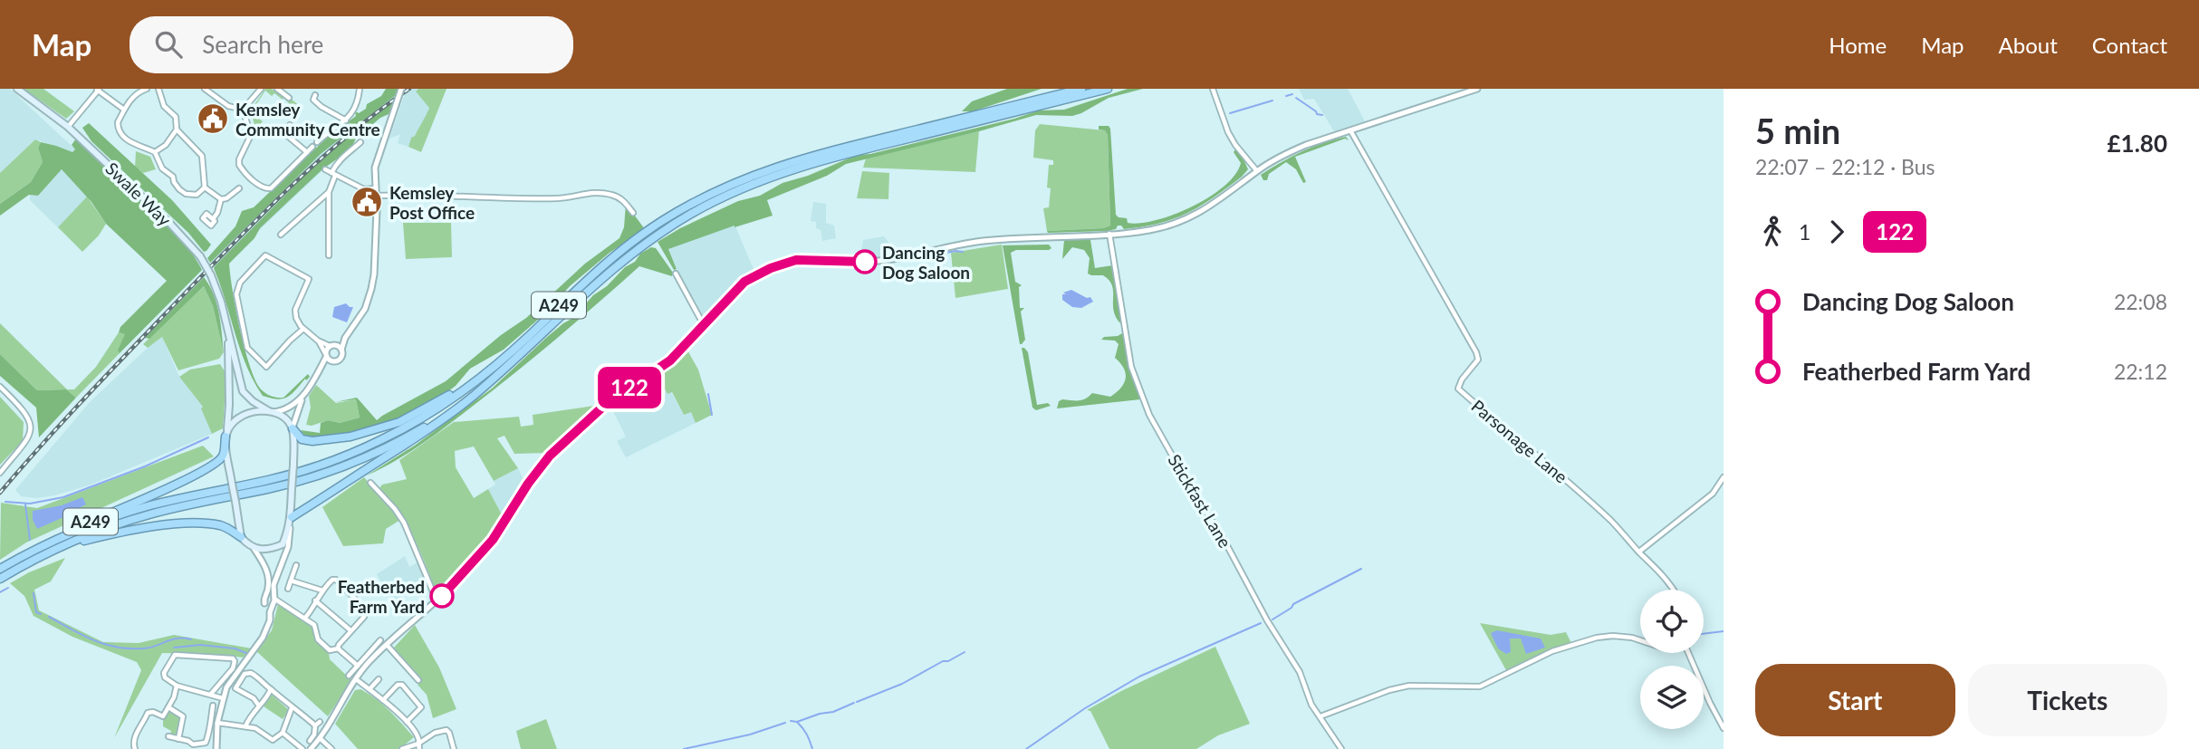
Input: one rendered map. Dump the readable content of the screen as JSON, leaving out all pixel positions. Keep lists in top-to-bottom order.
{
  "streets": {
    "highway": ["A249"],
    "main road": ["Swale Way"],
    "street": ["Parsonage Lane", "Stickfast Lane"]
  },
  "crossings": [
    ["Swale Way", "A249"]
  ],
  "places": {
    "public building": ["Kemsley Community Centre", "Kemsley Post Office"],
    "other": ["Dancing Dog Saloon", "Featherbed Farm Yard"]
  },
  "lines": ["bus line 122"],
  "page": {
    "header": "Map",
    "search": "Search here",
    "nav": [
      "Home",
      "Map",
      "About",
      "Contact"
    ],
    "on_map": "122",
    "heading": ["5 min", "22:07 – 22:12 · Bus", "£1.80"],
    "legs": ["1", "122"],
    "list": [
      {
        "name": "Dancing Dog Saloon",
        "value": "22:08"
      },
      {
        "name": "Featherbed Farm Yard",
        "value": "22:12"
      }
    ],
    "buttons": ["Start", "Tickets"]
  }
}
